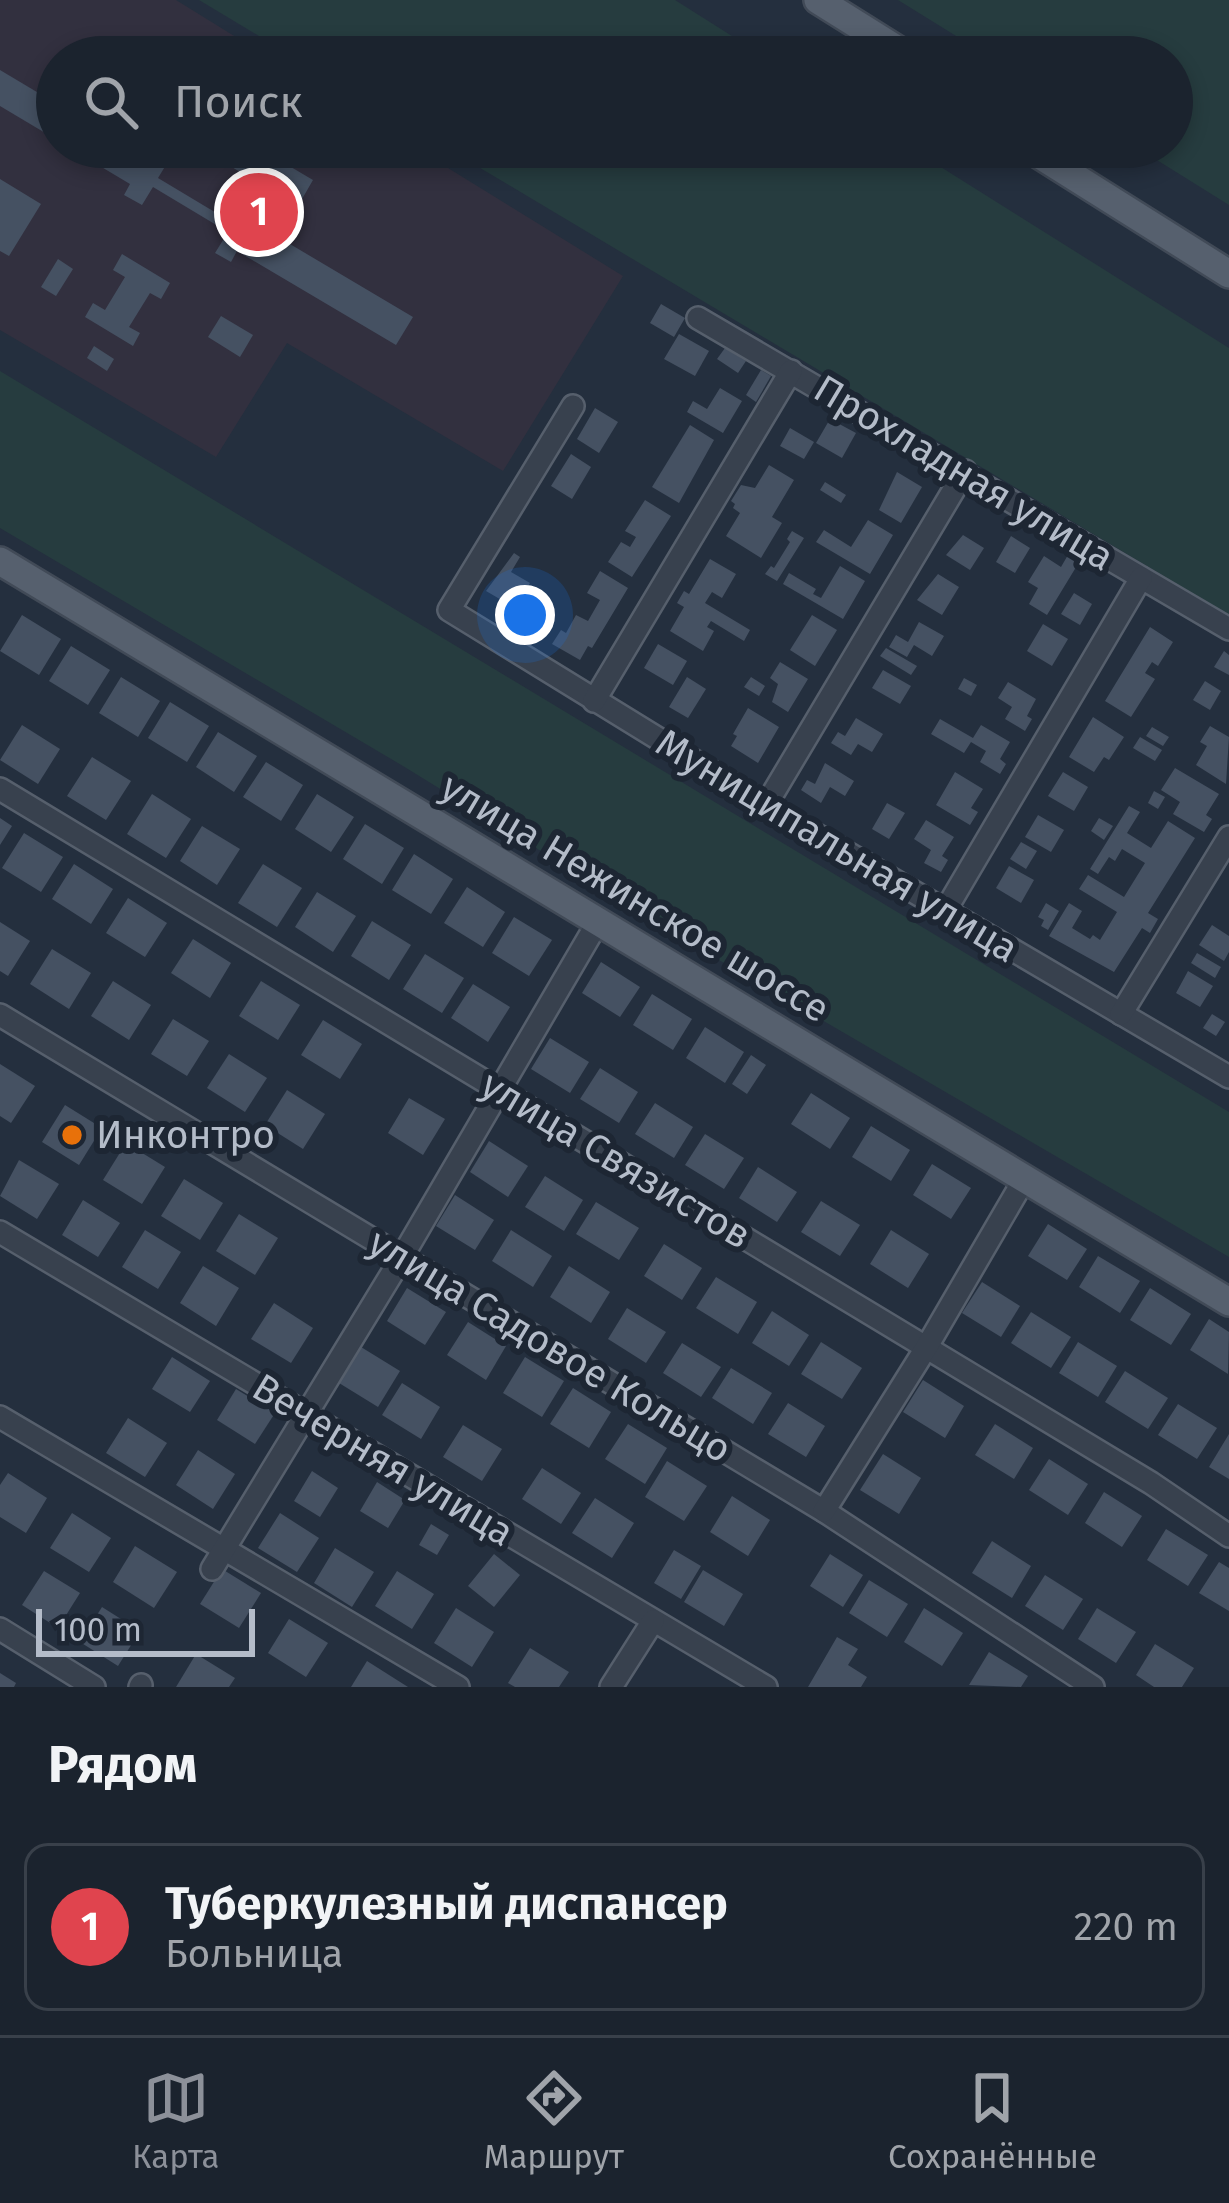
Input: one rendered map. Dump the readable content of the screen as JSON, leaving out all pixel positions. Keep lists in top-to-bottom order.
{
  "streets": {
    "main road": ["улица Нежинское шоссе"],
    "street": [
      "Прохладная улица",
      "Муниципальная улица",
      "улица Связистов",
      "улица Садовое Кольцо",
      "Вечерняя улица"
    ]
  },
  "places": ["Инконтро"],
  "scale_bar": "100 m",
  "page": {
    "search": "Поиск",
    "pins": "1",
    "scale": "100 m",
    "heading": "Рядом",
    "list": [
      {
        "mark": "1",
        "name": "Туберкулезный диспансер",
        "note": "Больница",
        "value": "220 m"
      }
    ],
    "nav": ["Карта", "Маршрут", "Сохранённые"]
  }
}
